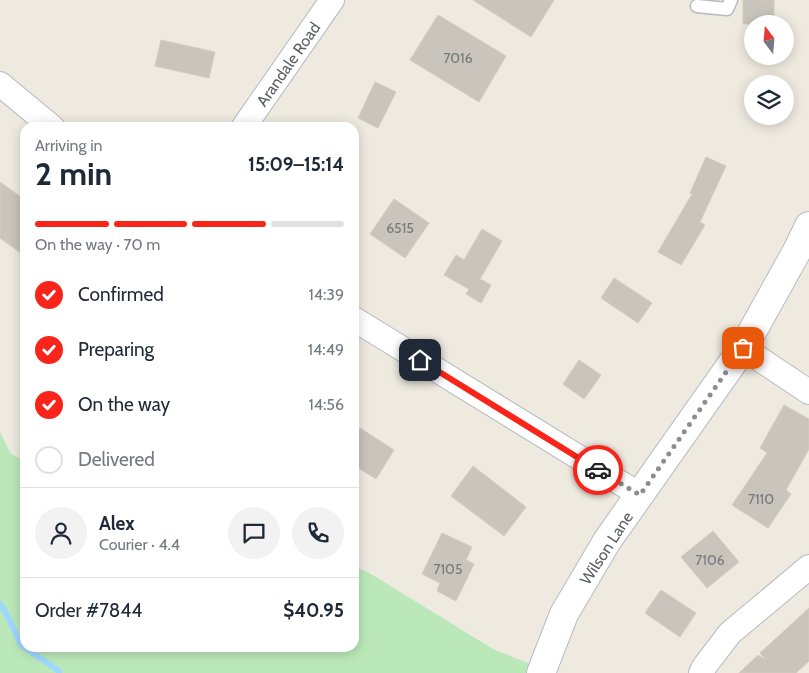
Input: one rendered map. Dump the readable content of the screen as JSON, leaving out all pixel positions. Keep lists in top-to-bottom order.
{
  "streets": {
    "main road": ["Wilson Lane"],
    "street": ["Arandale Road"]
  },
  "house_numbers": [
    "7016",
    "6515",
    "7110",
    "7106",
    "7105"
  ],
  "north": "top",
  "page": {
    "heading": ["2 min", "Arriving in", "15:09–15:14"],
    "panel": [
      "Alex",
      "Courier · 4.4",
      "Order #7844",
      "$40.95"
    ],
    "bar": "On the way · 70 m",
    "list": [
      ["Confirmed", "14:39"],
      ["Preparing", "14:49"],
      ["On the way", "14:56"],
      "Delivered"
    ]
  }
}
